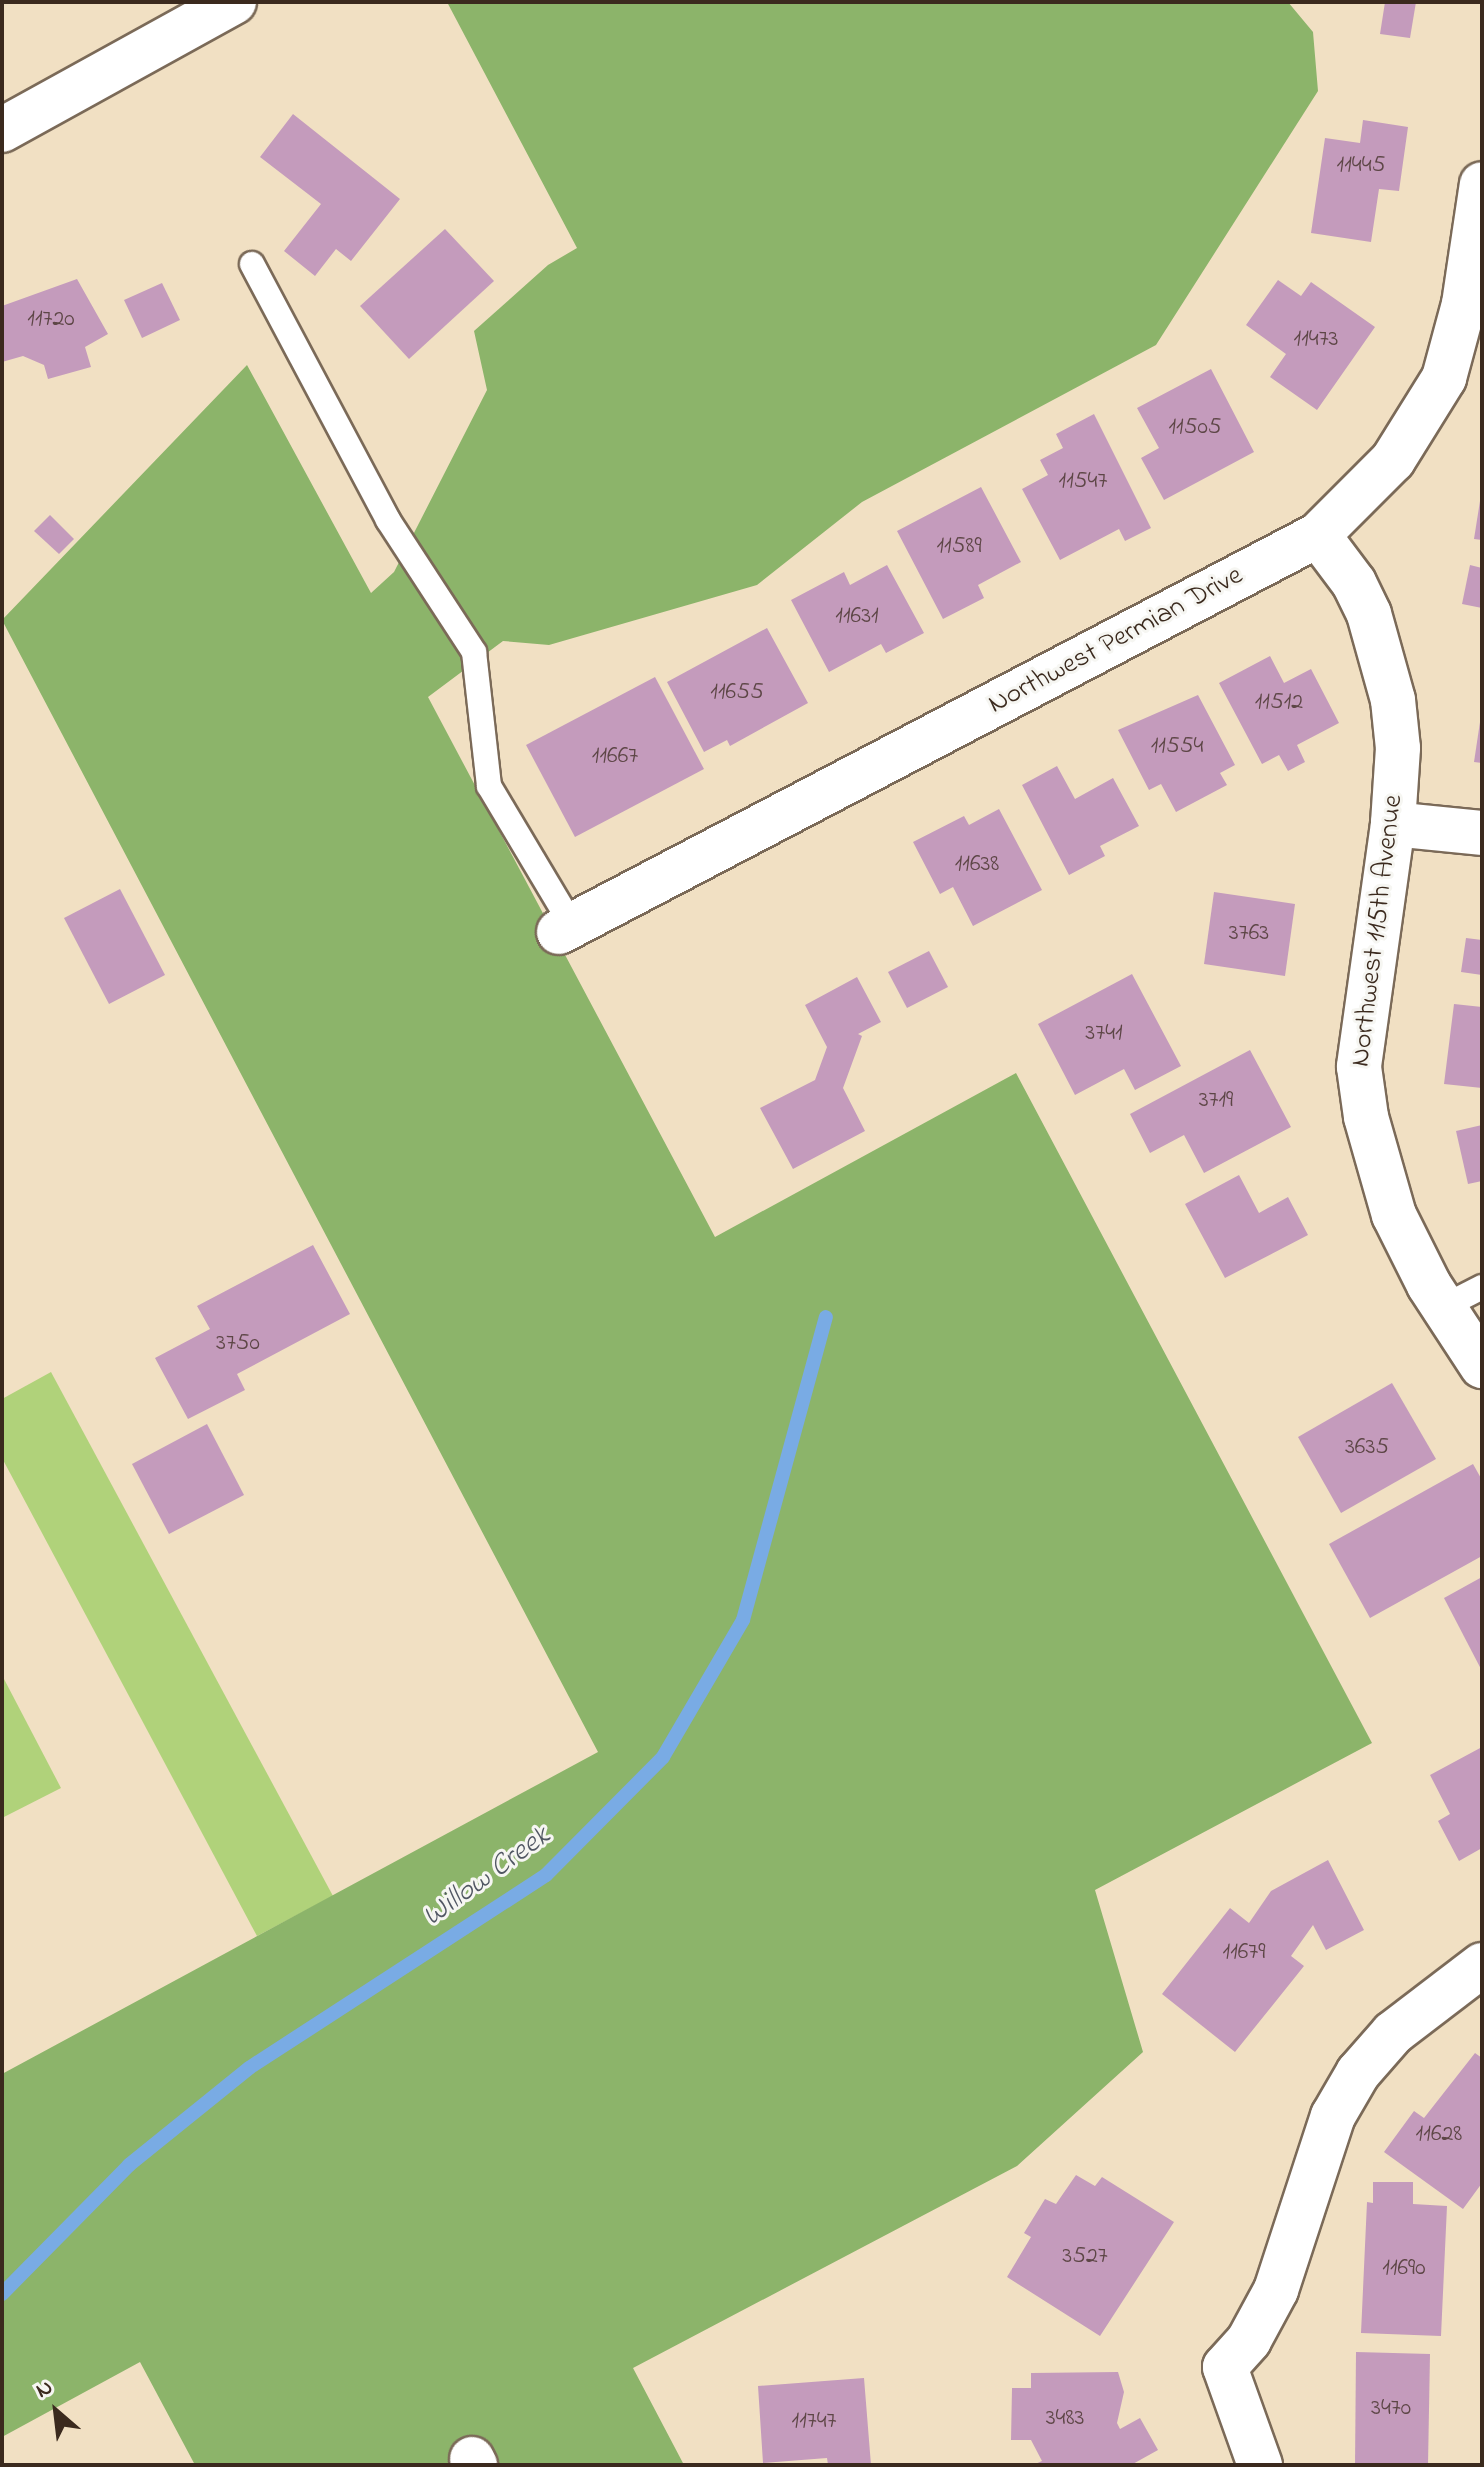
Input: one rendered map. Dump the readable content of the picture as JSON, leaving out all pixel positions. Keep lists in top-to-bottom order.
{
  "streets": {
    "street": ["Northwest Permian Drive", "Northwest 115th Avenue"]
  },
  "crossings": [
    ["Northwest Permian Drive", "Northwest 115th Avenue"]
  ],
  "water": ["Willow Creek"],
  "house_numbers": [
    "11445",
    "11720",
    "11473",
    "11505",
    "11547",
    "11589",
    "11631",
    "11655",
    "11512",
    "11554",
    "11667",
    "11638",
    "3763",
    "3741",
    "3719",
    "3750",
    "3635",
    "11679",
    "11628",
    "3527",
    "11690",
    "3470",
    "3483",
    "11747"
  ],
  "north": "top left"
}
